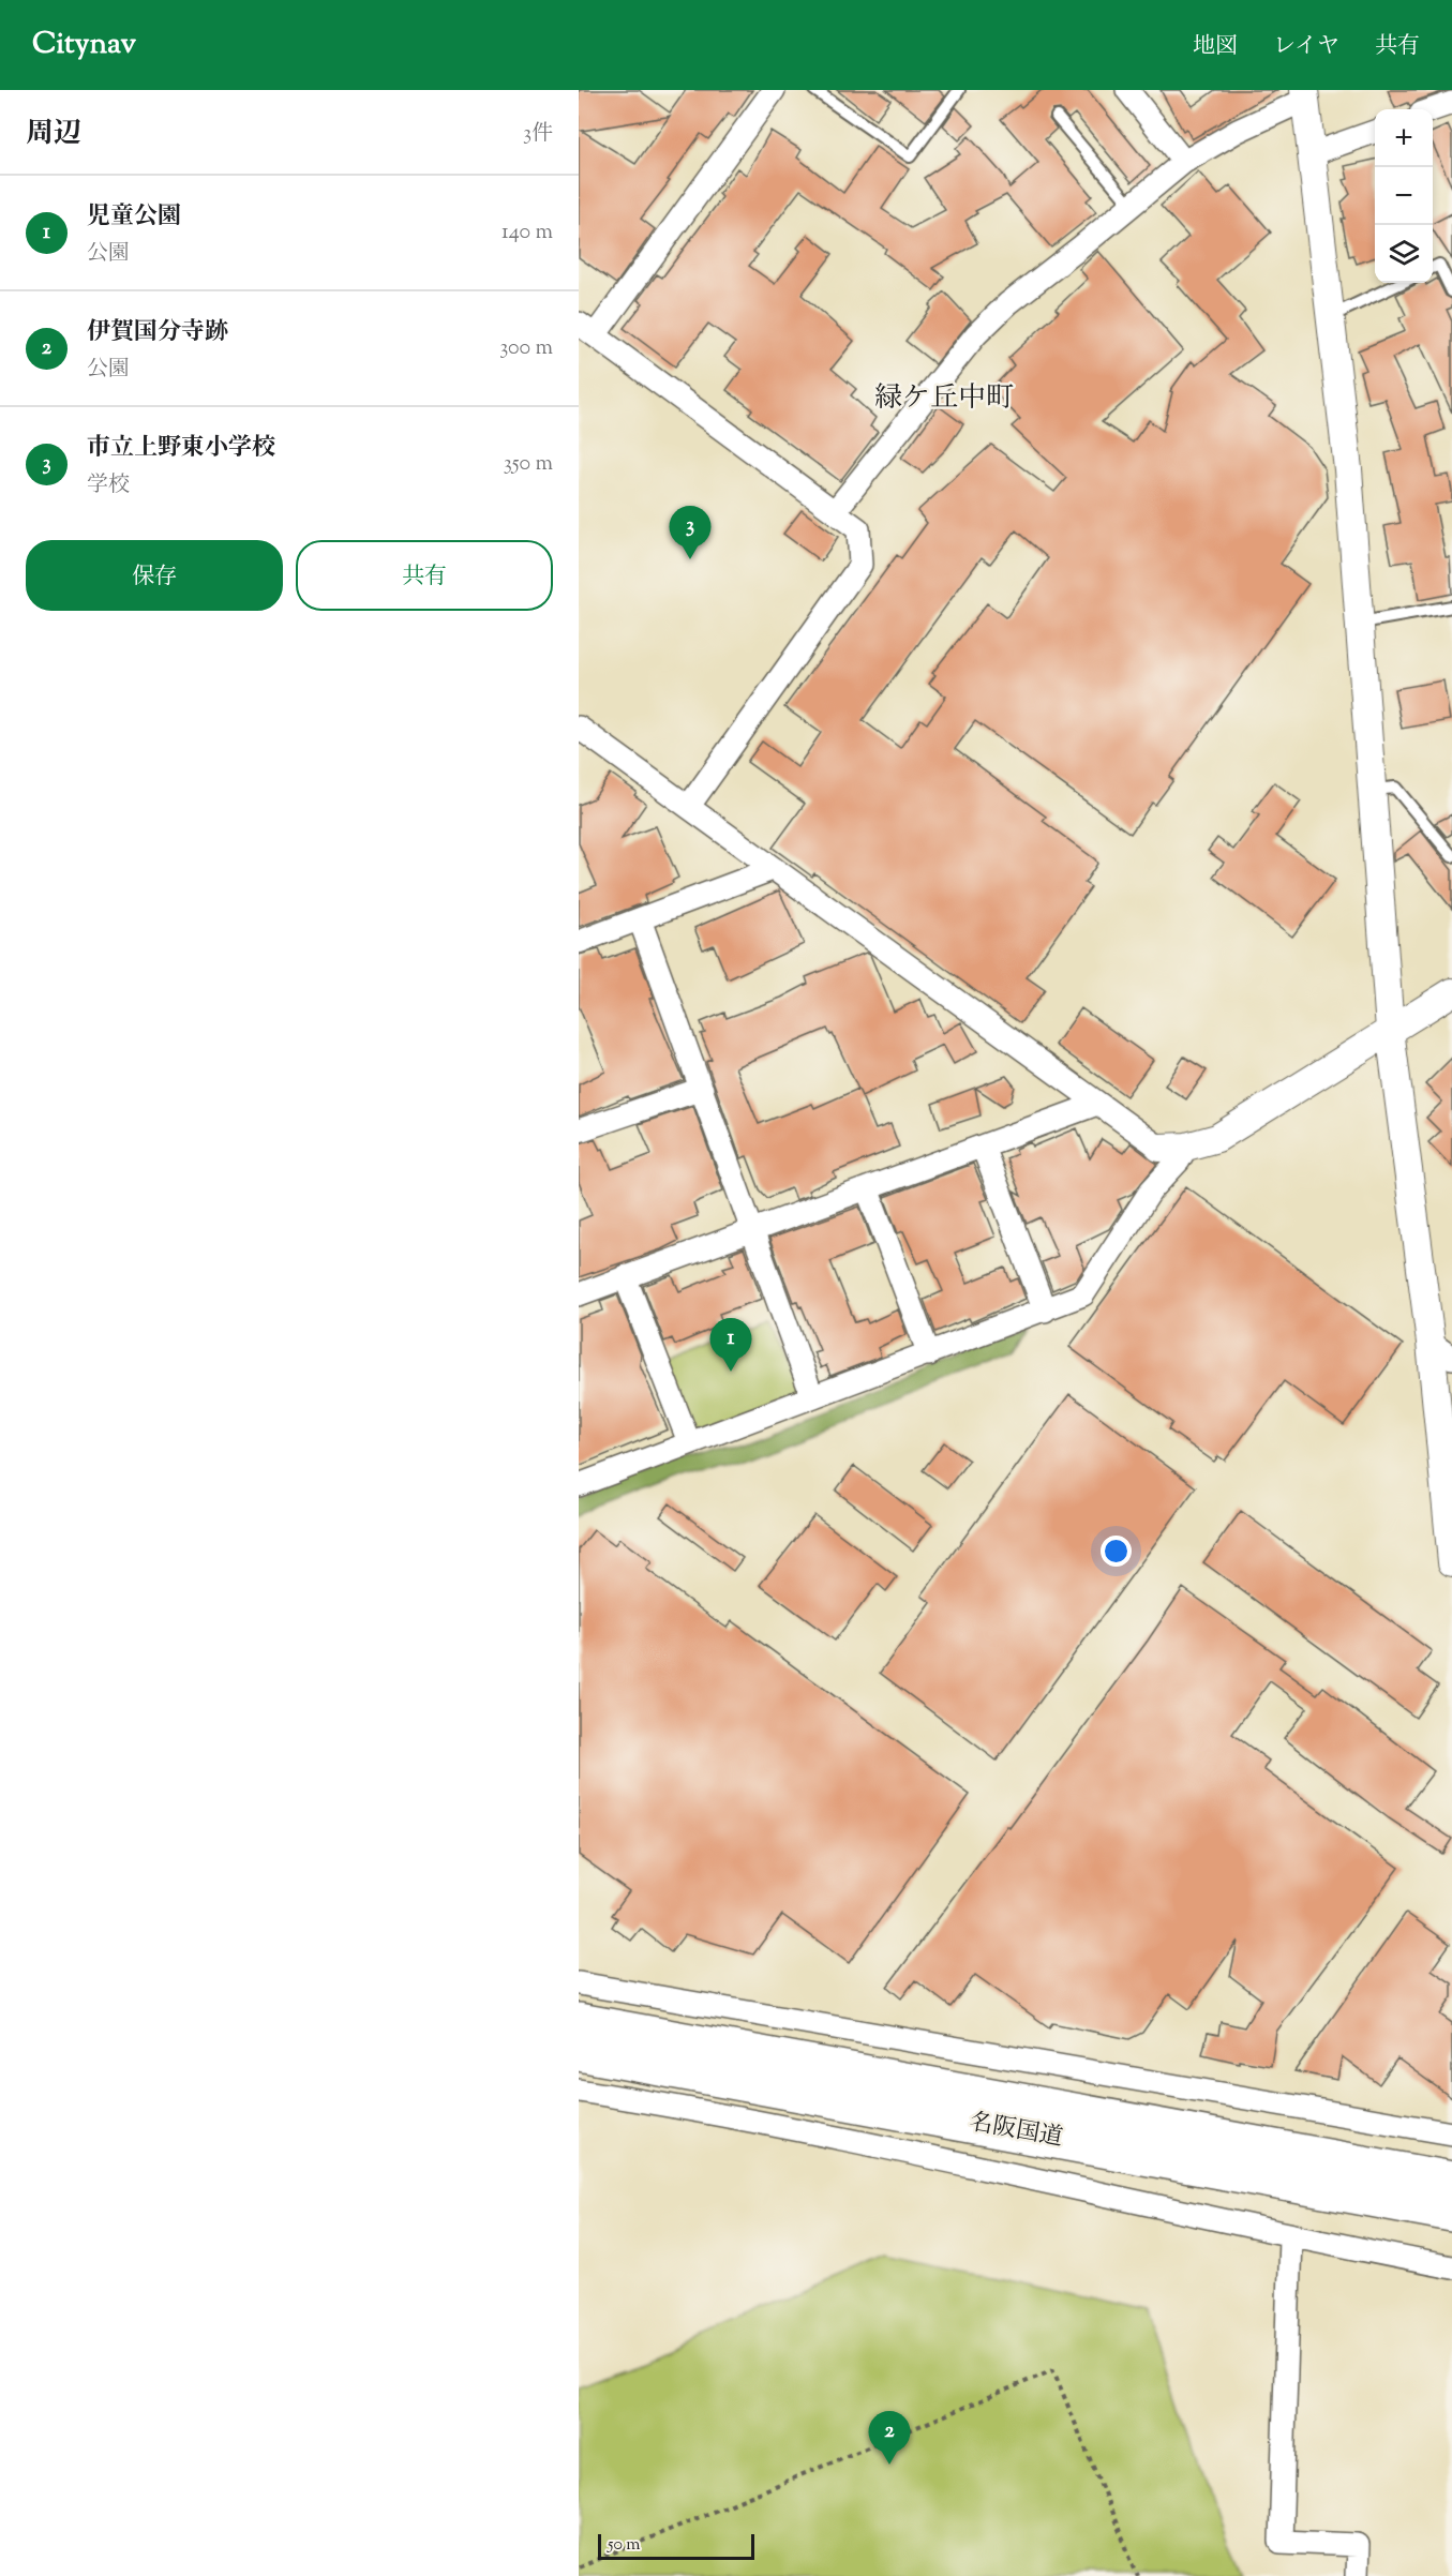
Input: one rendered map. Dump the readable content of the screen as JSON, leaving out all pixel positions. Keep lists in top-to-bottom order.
{
  "streets": {
    "highway": ["名阪国道"]
  },
  "districts": ["緑ケ丘中町"],
  "scale_bar": "50 m",
  "page": {
    "header": "Citynav",
    "nav": ["地図", "レイヤ", "共有"],
    "heading": ["周辺", "3件"],
    "map_buttons": ["+", "−"],
    "list": [
      {
        "mark": "1",
        "name": "児童公園",
        "note": "公園",
        "value": "140 m"
      },
      {
        "mark": "2",
        "name": "伊賀国分寺跡",
        "note": "公園",
        "value": "300 m"
      },
      {
        "mark": "3",
        "name": "市立上野東小学校",
        "note": "学校",
        "value": "350 m"
      }
    ],
    "pins": ["3", "1", "2"],
    "buttons": ["保存", "共有"],
    "scale": "50 m"
  }
}
